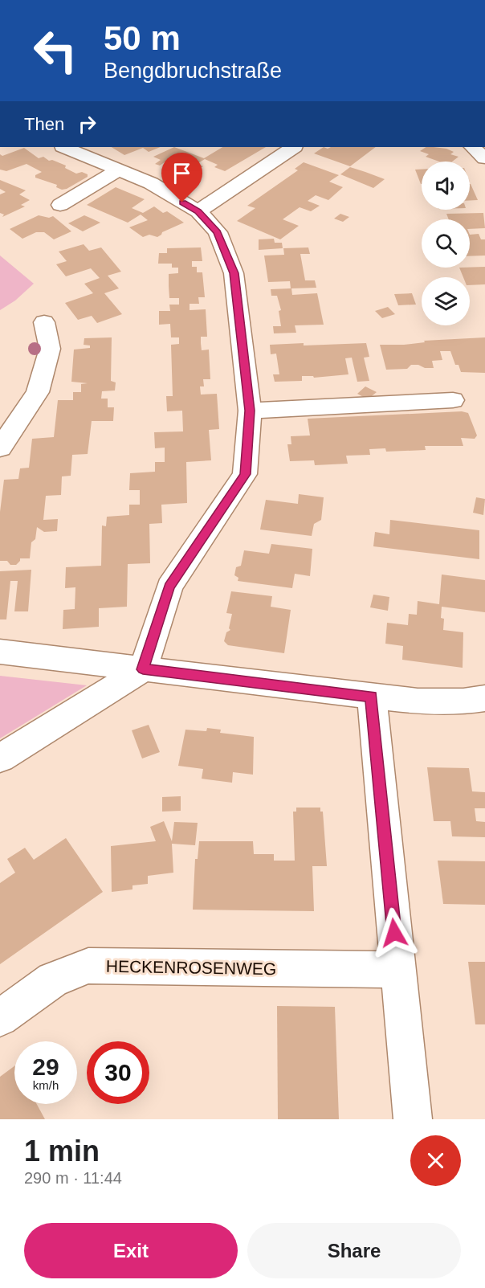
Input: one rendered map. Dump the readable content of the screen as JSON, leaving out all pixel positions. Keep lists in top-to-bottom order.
{
  "streets": {
    "street": ["HECKENROSENWEG"]
  },
  "page": {
    "turn": ["50 m", "Bengdbruchstraße"],
    "then": "Then",
    "speed": "29 km/h",
    "limit": "30",
    "heading": ["1 min", "290 m · 11:44"],
    "buttons": ["Exit", "Share"]
  }
}
